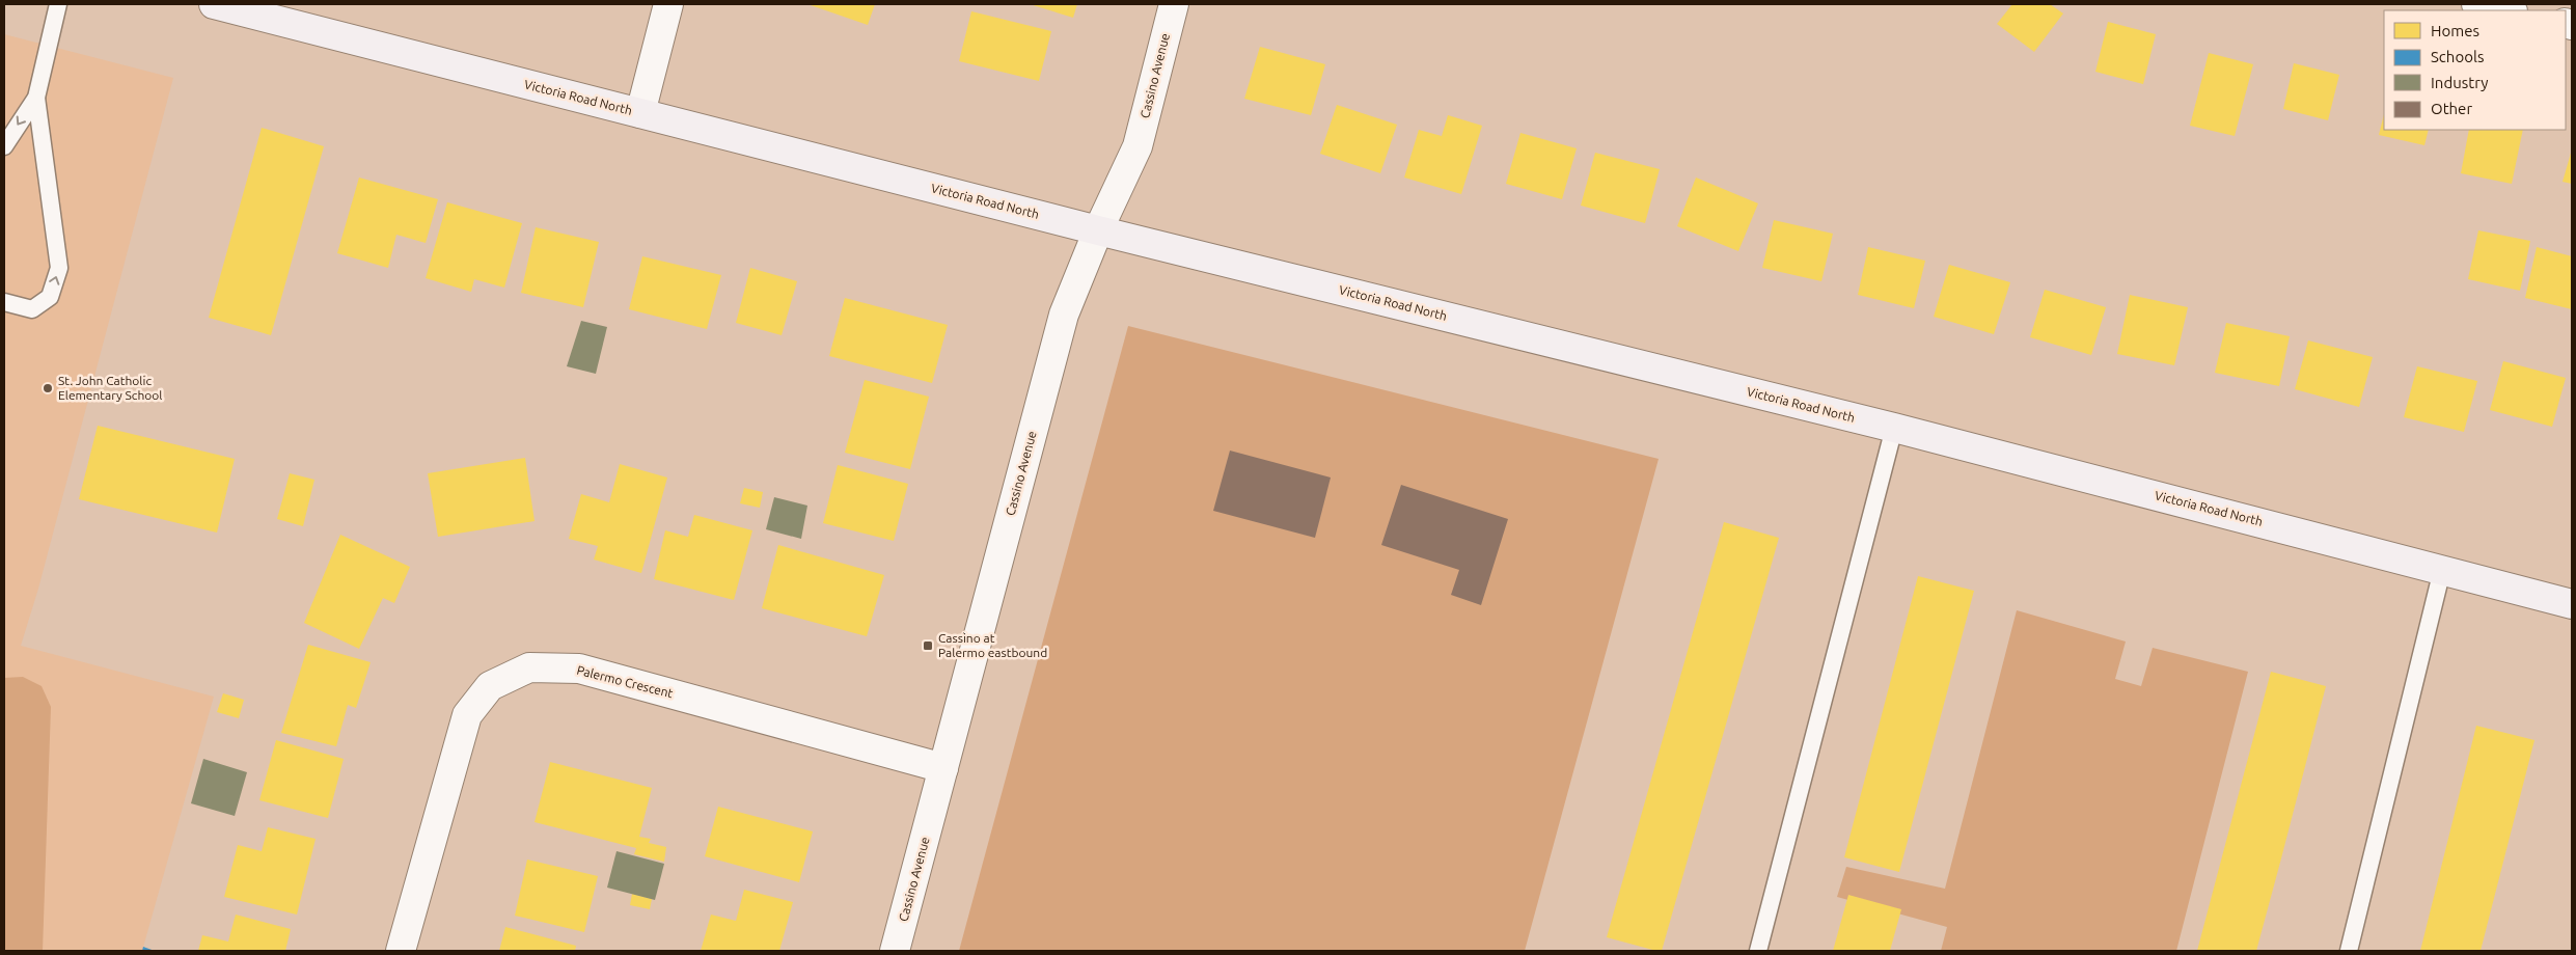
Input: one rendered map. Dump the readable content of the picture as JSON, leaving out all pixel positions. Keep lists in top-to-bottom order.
{
  "streets": {
    "main road": ["Victoria Road North"],
    "street": ["Cassino Avenue", "Palermo Crescent"]
  },
  "crossings": [
    ["Cassino Avenue", "Victoria Road North"],
    ["Cassino Avenue", "Palermo Crescent"]
  ],
  "places": {
    "other": ["St. John Catholic Elementary School"],
    "transit": ["Cassino at Palermo eastbound"]
  },
  "legend": [
    "Homes",
    "Schools",
    "Industry",
    "Other"
  ]
}
